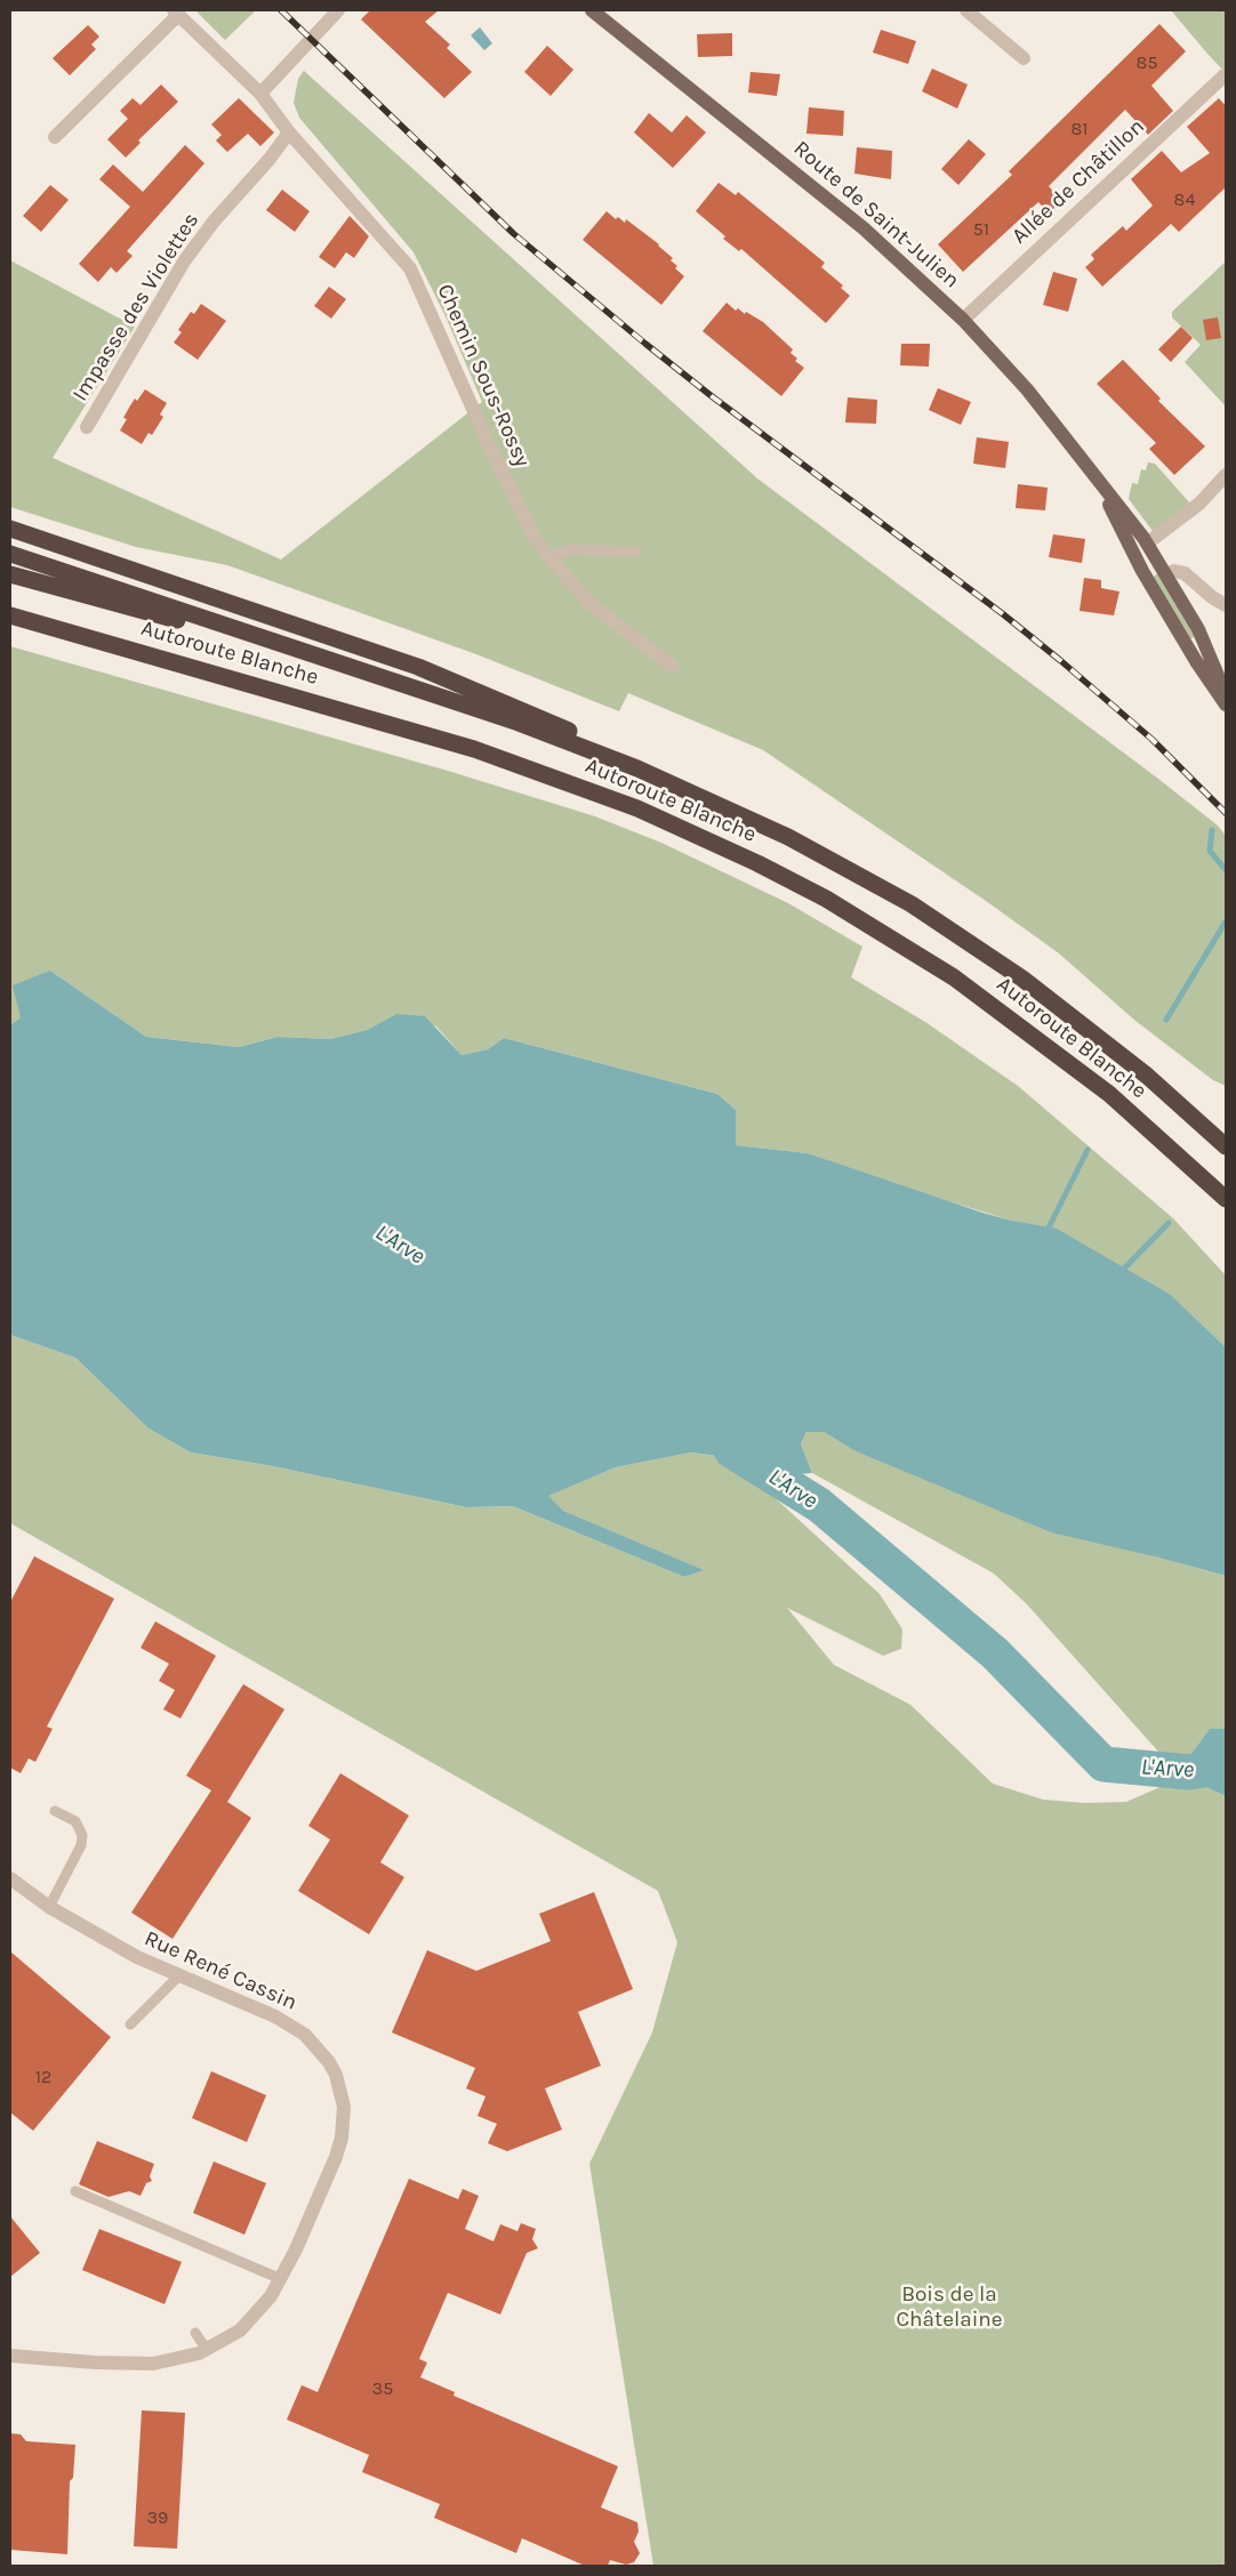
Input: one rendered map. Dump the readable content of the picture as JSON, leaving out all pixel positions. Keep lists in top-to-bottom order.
{
  "streets": {
    "highway": ["Autoroute Blanche"],
    "main road": ["Route de Saint-Julien"],
    "street": [
      "Allée de Châtillon",
      "Impasse des Violettes",
      "Chemin Sous-Rossy",
      "Rue René Cassin"
    ]
  },
  "crossings": [
    ["Allée de Châtillon", "Route de Saint-Julien"],
    ["Impasse des Violettes", "Chemin Sous-Rossy"]
  ],
  "water": ["L'Arve"],
  "parks": ["Bois de la Châtelaine"],
  "house_numbers": [
    "85",
    "81",
    "84",
    "51",
    "12",
    "35",
    "39"
  ]
}
